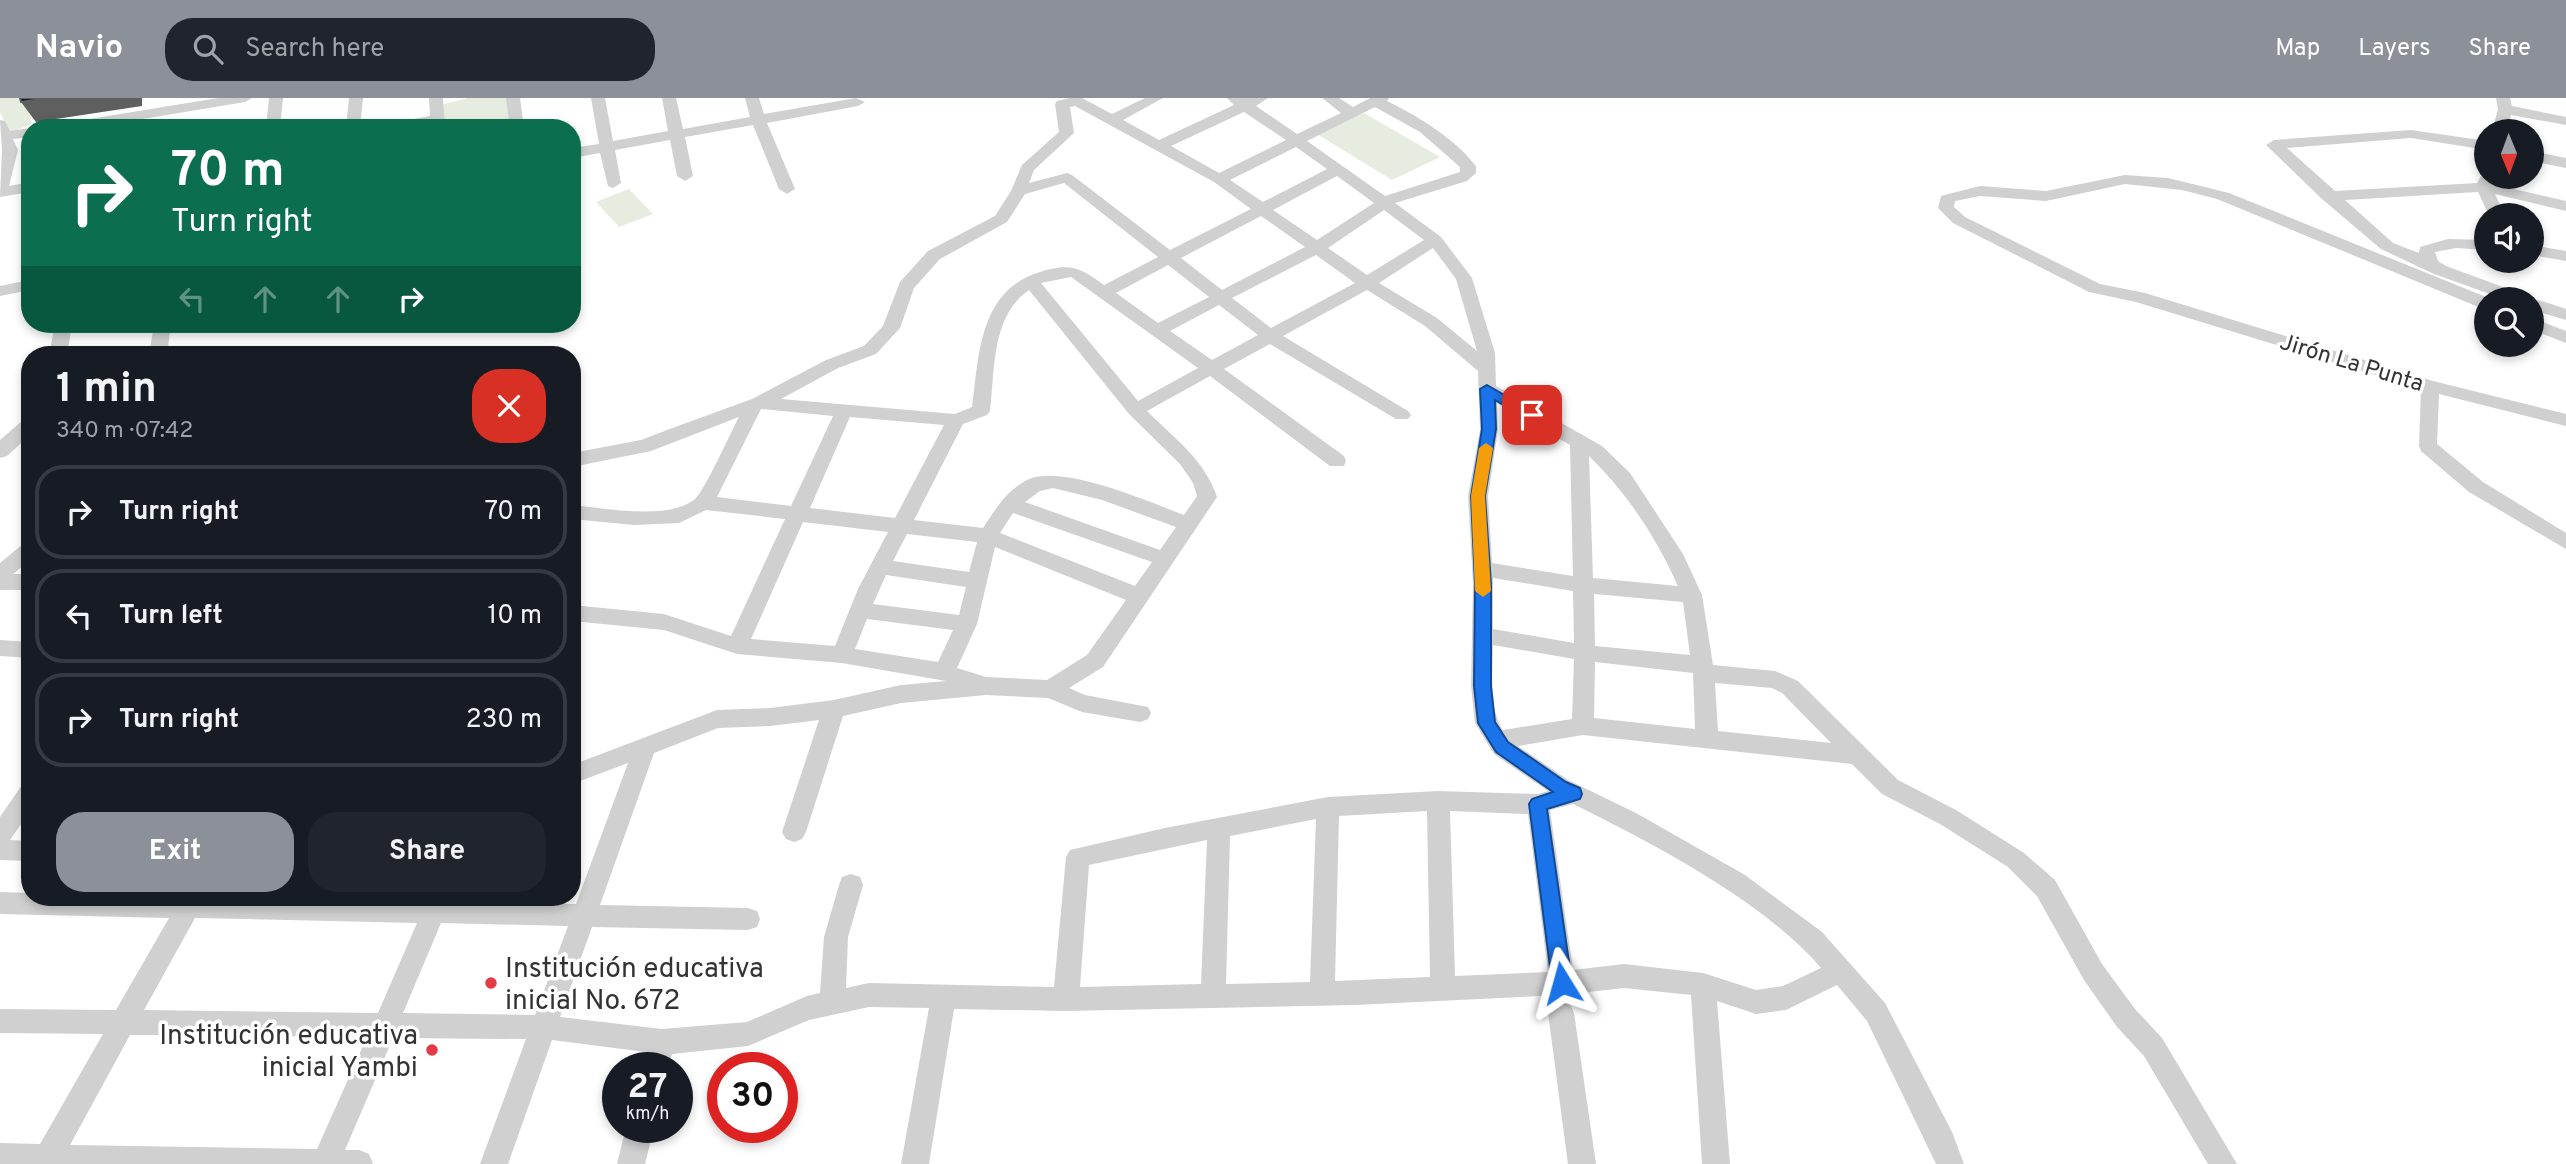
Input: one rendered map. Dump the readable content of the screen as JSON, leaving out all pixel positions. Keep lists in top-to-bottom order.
{
  "streets": {
    "street": ["Jirón La Punta"]
  },
  "places": ["Institución educativa inicial No. 672", "Institución educativa inicial Yambi"],
  "north": "bottom",
  "page": {
    "header": "Navio",
    "search": "Search here",
    "nav": ["Map", "Layers", "Share"],
    "turn": ["70 m", "Turn right"],
    "heading": ["1 min", "340 m · 07:42"],
    "list": [
      {
        "name": "Turn right",
        "value": "70 m"
      },
      {
        "name": "Turn left",
        "value": "10 m"
      },
      {
        "name": "Turn right",
        "value": "230 m"
      }
    ],
    "buttons": ["Exit", "Share"],
    "speed": "27 km/h",
    "limit": "30"
  }
}
